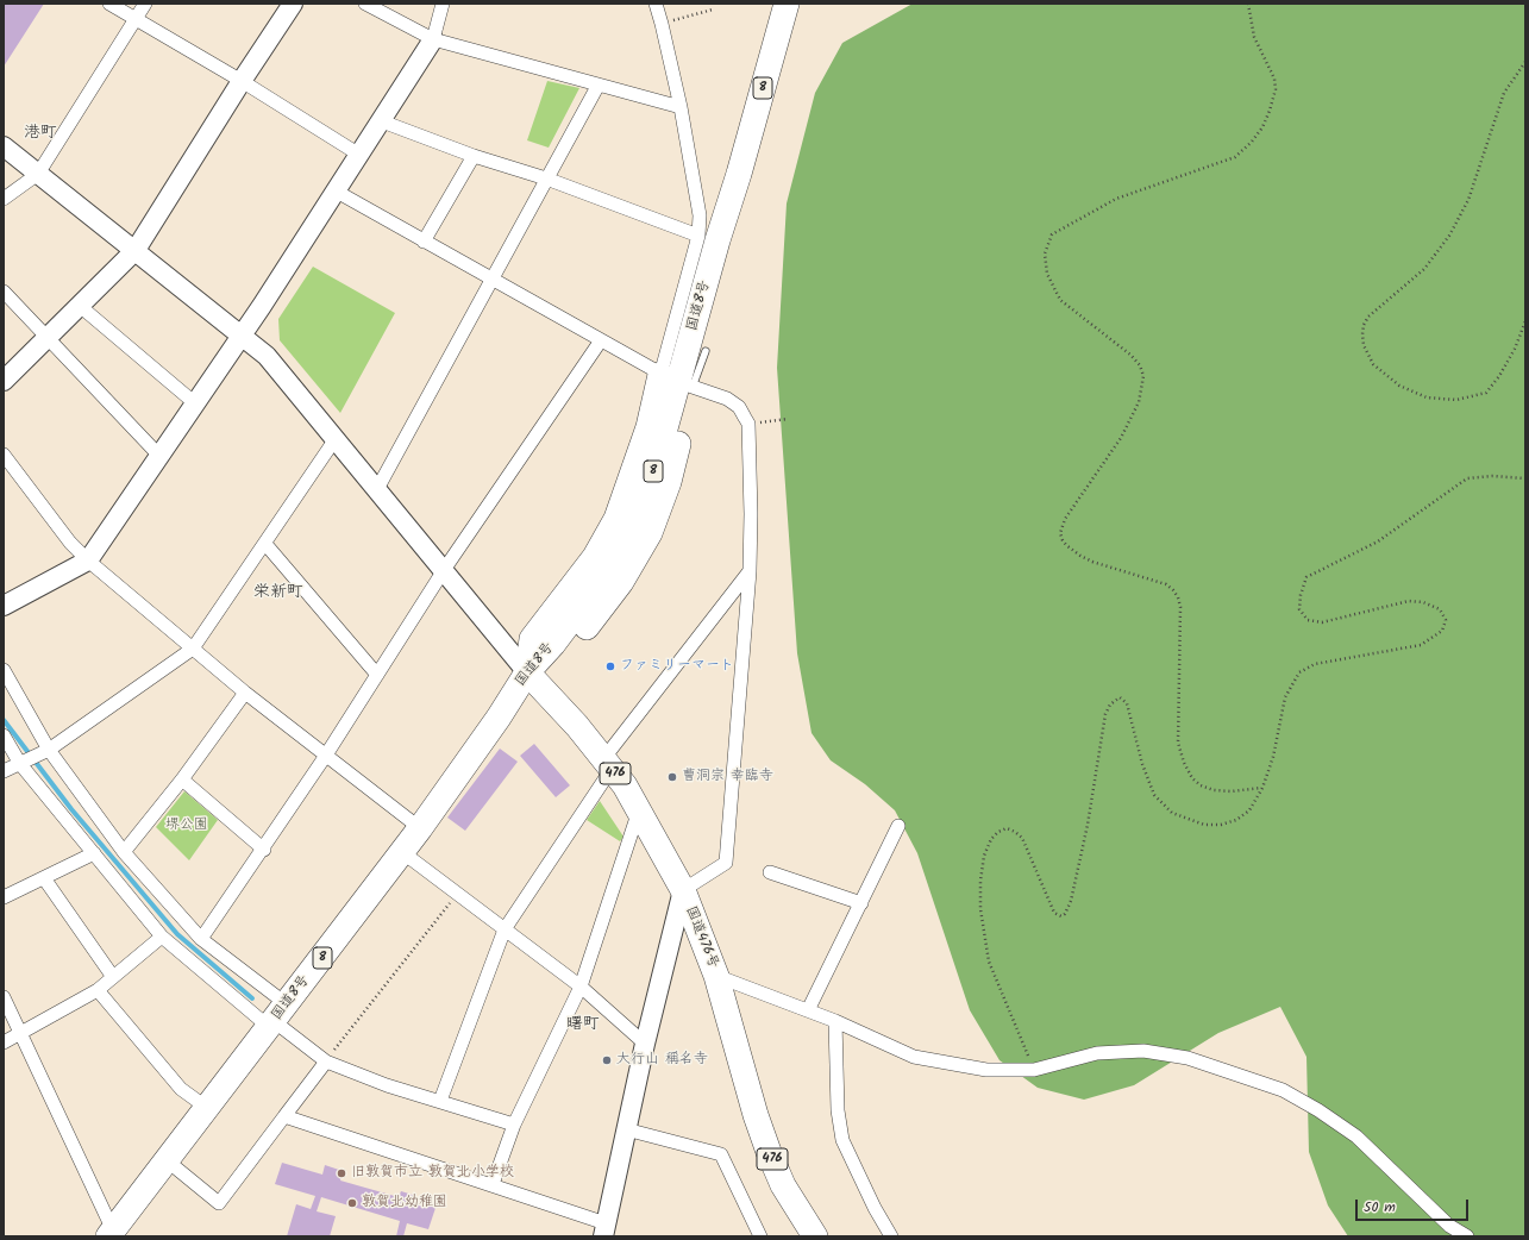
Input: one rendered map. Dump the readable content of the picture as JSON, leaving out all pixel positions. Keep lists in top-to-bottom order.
{
  "streets": {
    "highway": [
      "8",
      "国道8号",
      "476",
      "国道476号"
    ]
  },
  "crossings": [
    ["国道8号", "国道476号"]
  ],
  "districts": ["港町", "栄新町", "曙町"],
  "parks": ["堺公園"],
  "places": [
    "ファミリーマート",
    "曹洞宗 幸臨寺",
    "大行山 稱名寺",
    "旧敦賀市立 敦賀北小学校",
    "敦賀北幼稚園"
  ],
  "scale_bar": "50 m"
}
